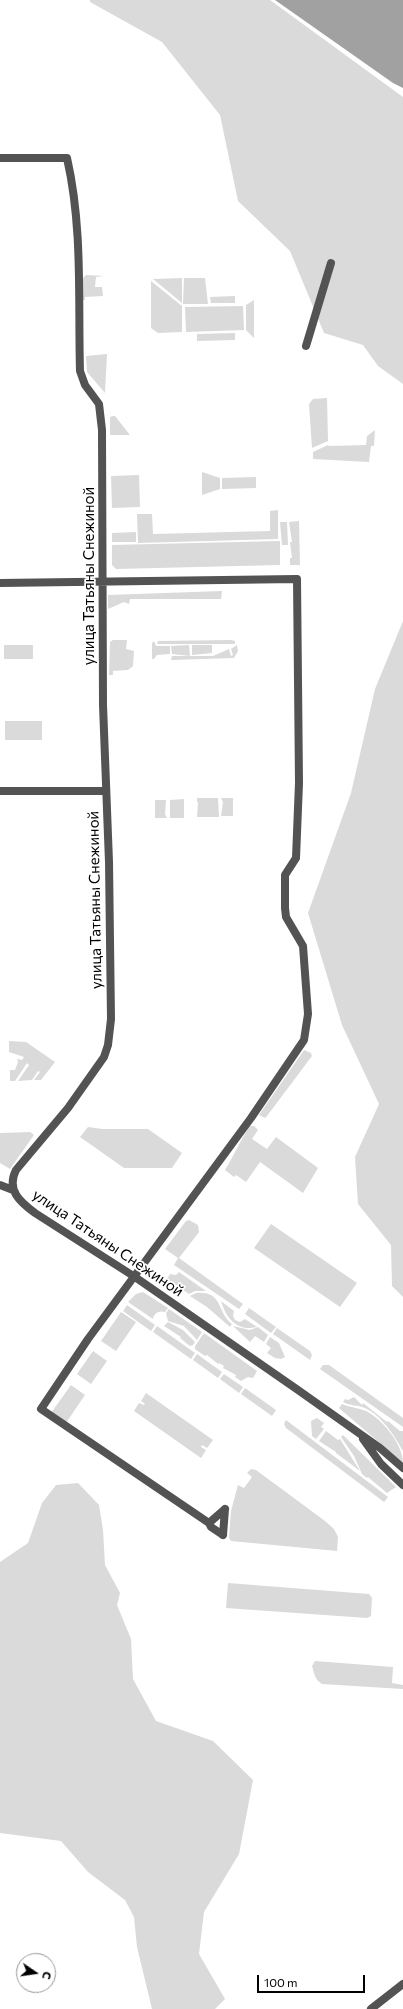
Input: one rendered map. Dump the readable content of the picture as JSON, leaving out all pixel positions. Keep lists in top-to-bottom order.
{
  "streets": {
    "street": ["улица Татьяны Снежиной"]
  },
  "scale_bar": "100 m",
  "north": "right"
}
